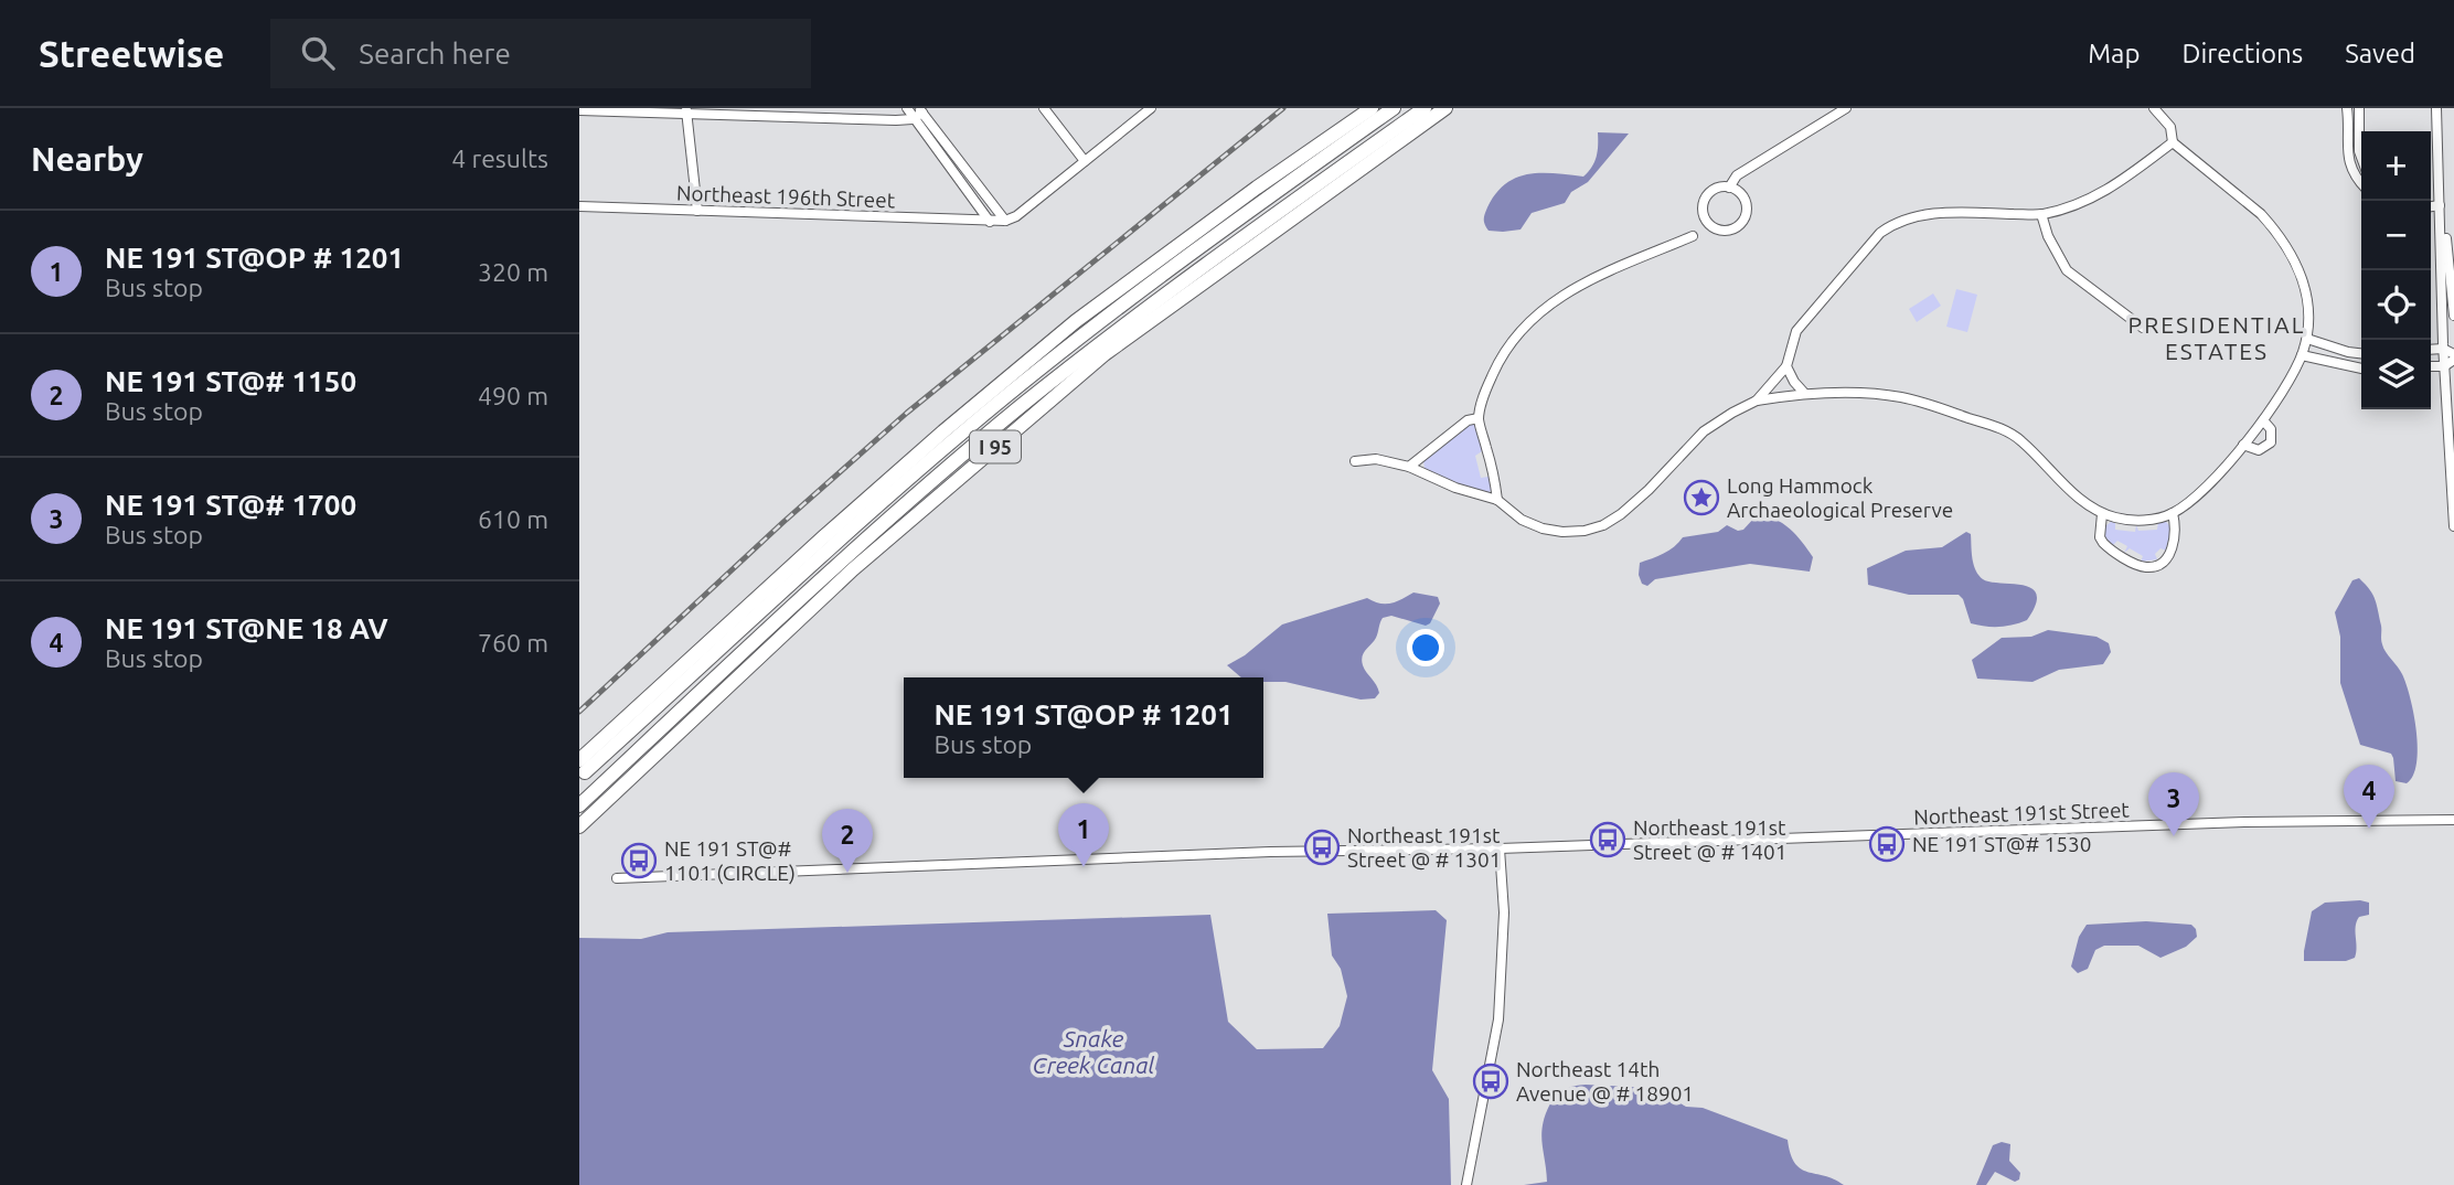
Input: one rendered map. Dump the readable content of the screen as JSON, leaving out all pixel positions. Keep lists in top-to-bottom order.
{
  "streets": {
    "highway": ["I 95"],
    "street": ["Northeast 196th Street", "Northeast 191st Street"]
  },
  "districts": ["PRESIDENTIAL ESTATES"],
  "water": ["Snake Creek Canal"],
  "places": {
    "place": ["Long Hammock Archaeological Preserve"],
    "bus stop": [
      "Northeast 191st Street @ # 1401",
      "NE 191 ST@# 1530",
      "Northeast 191st Street @ # 1301",
      "NE 191 ST@# 1101 (CIRCLE)",
      "Northeast 14th Avenue @ # 18901"
    ]
  },
  "page": {
    "header": "Streetwise",
    "search": "Search here",
    "nav": ["Map", "Directions", "Saved"],
    "heading": ["Nearby", "4 results"],
    "map_buttons": ["+", "−"],
    "list": [
      {
        "mark": "1",
        "name": "NE 191 ST@OP # 1201",
        "note": "Bus stop",
        "value": "320 m"
      },
      {
        "mark": "2",
        "name": "NE 191 ST@# 1150",
        "note": "Bus stop",
        "value": "490 m"
      },
      {
        "mark": "3",
        "name": "NE 191 ST@# 1700",
        "note": "Bus stop",
        "value": "610 m"
      },
      {
        "mark": "4",
        "name": "NE 191 ST@NE 18 AV",
        "note": "Bus stop",
        "value": "760 m"
      }
    ],
    "popup": ["NE 191 ST@OP # 1201", "Bus stop"],
    "pins": [
      "4",
      "3",
      "1",
      "2"
    ]
  }
}
